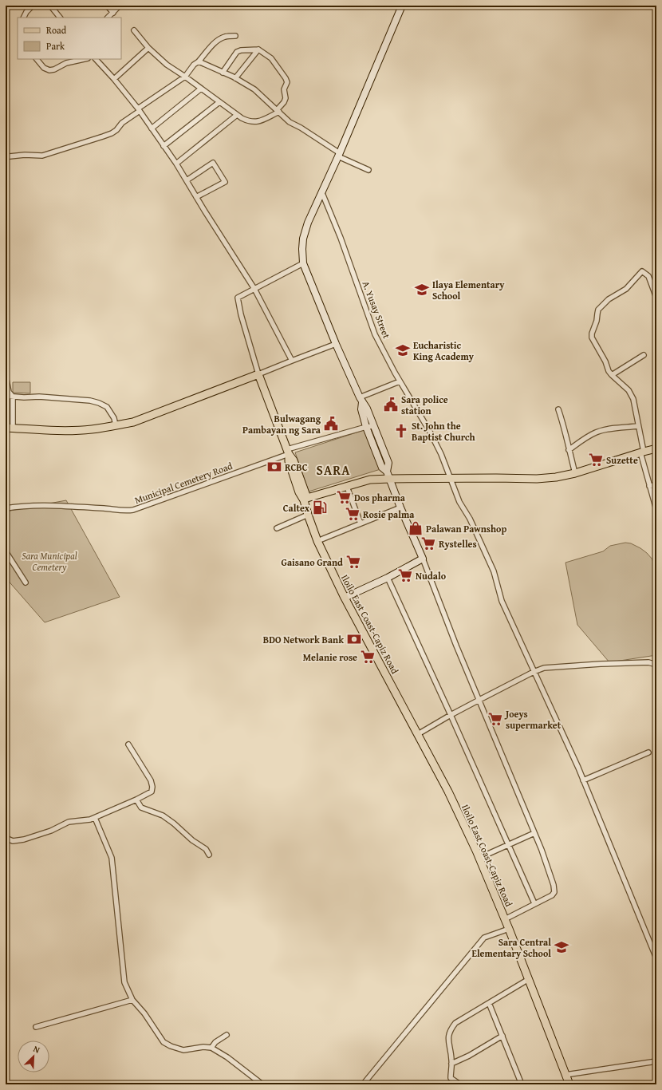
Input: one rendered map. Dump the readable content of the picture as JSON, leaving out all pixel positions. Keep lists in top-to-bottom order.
{
  "streets": {
    "main road": ["Iloilo East Coast-Capiz Road"],
    "street": ["A. Yusay Street", "Municipal Cemetery Road"]
  },
  "crossings": [
    ["Municipal Cemetery Road", "Iloilo East Coast-Capiz Road"]
  ],
  "districts": ["SARA"],
  "parks": ["Sara Municipal Cemetery"],
  "places": {
    "school or university": ["Ilaya Elementary School", "Eucharistic King Academy", "Sara Central Elementary School"],
    "public building": ["Sara police station", "Bulwagang Pambayan ng Sara"],
    "church": ["St. John the Baptist Church"],
    "supermarket": [
      "Suzette",
      "Dos pharma",
      "Rosie palma",
      "Rystelles",
      "Gaisano Grand",
      "Nudalo",
      "Melanie rose",
      "Joeys supermarket"
    ],
    "bank": ["RCBC", "BDO Network Bank"],
    "fuel station": ["Caltex"],
    "shop": ["Palawan Pawnshop"]
  },
  "legend": ["Road", "Park"],
  "north": "top right"
}
